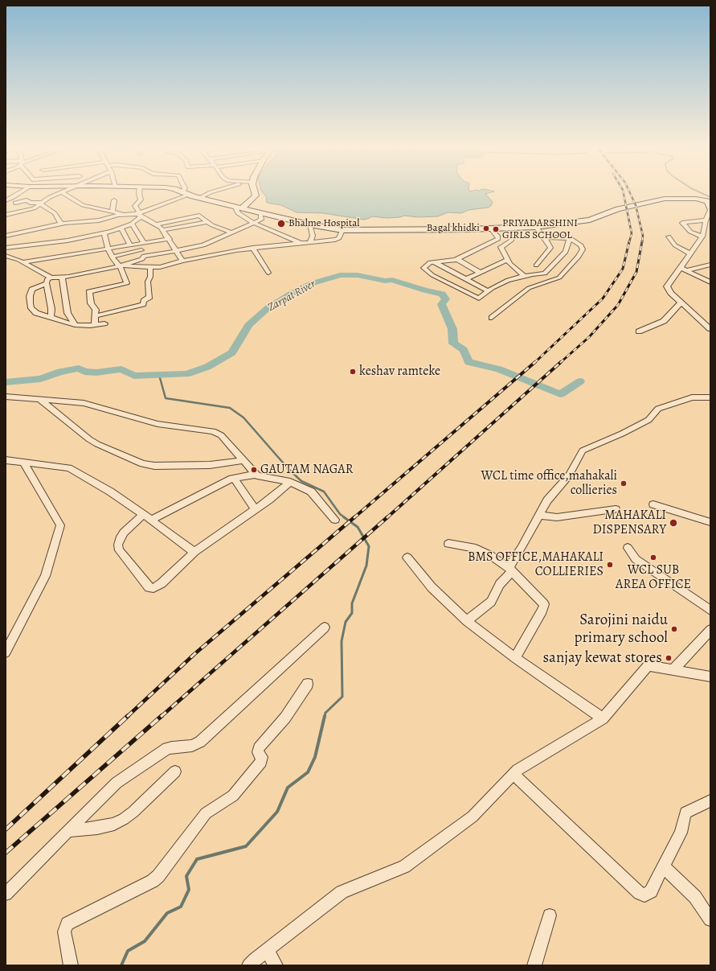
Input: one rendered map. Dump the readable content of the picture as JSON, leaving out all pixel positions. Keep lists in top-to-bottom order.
{
  "water": ["Zarpat River"],
  "places": [
    "Bhalme Hospital",
    "Bagal khidki",
    "PRIYADARSHINI GIRLS SCHOOL",
    "keshav ramteke",
    "GAUTAM NAGAR",
    "WCL time office,mahakali collieries",
    "MAHAKALI DISPENSARY",
    "WCL SUB AREA OFFICE",
    "BMS OFFICE,MAHAKALI COLLIERIES",
    "Sarojini naidu primary school",
    "sanjay kewat stores"
  ]
}
